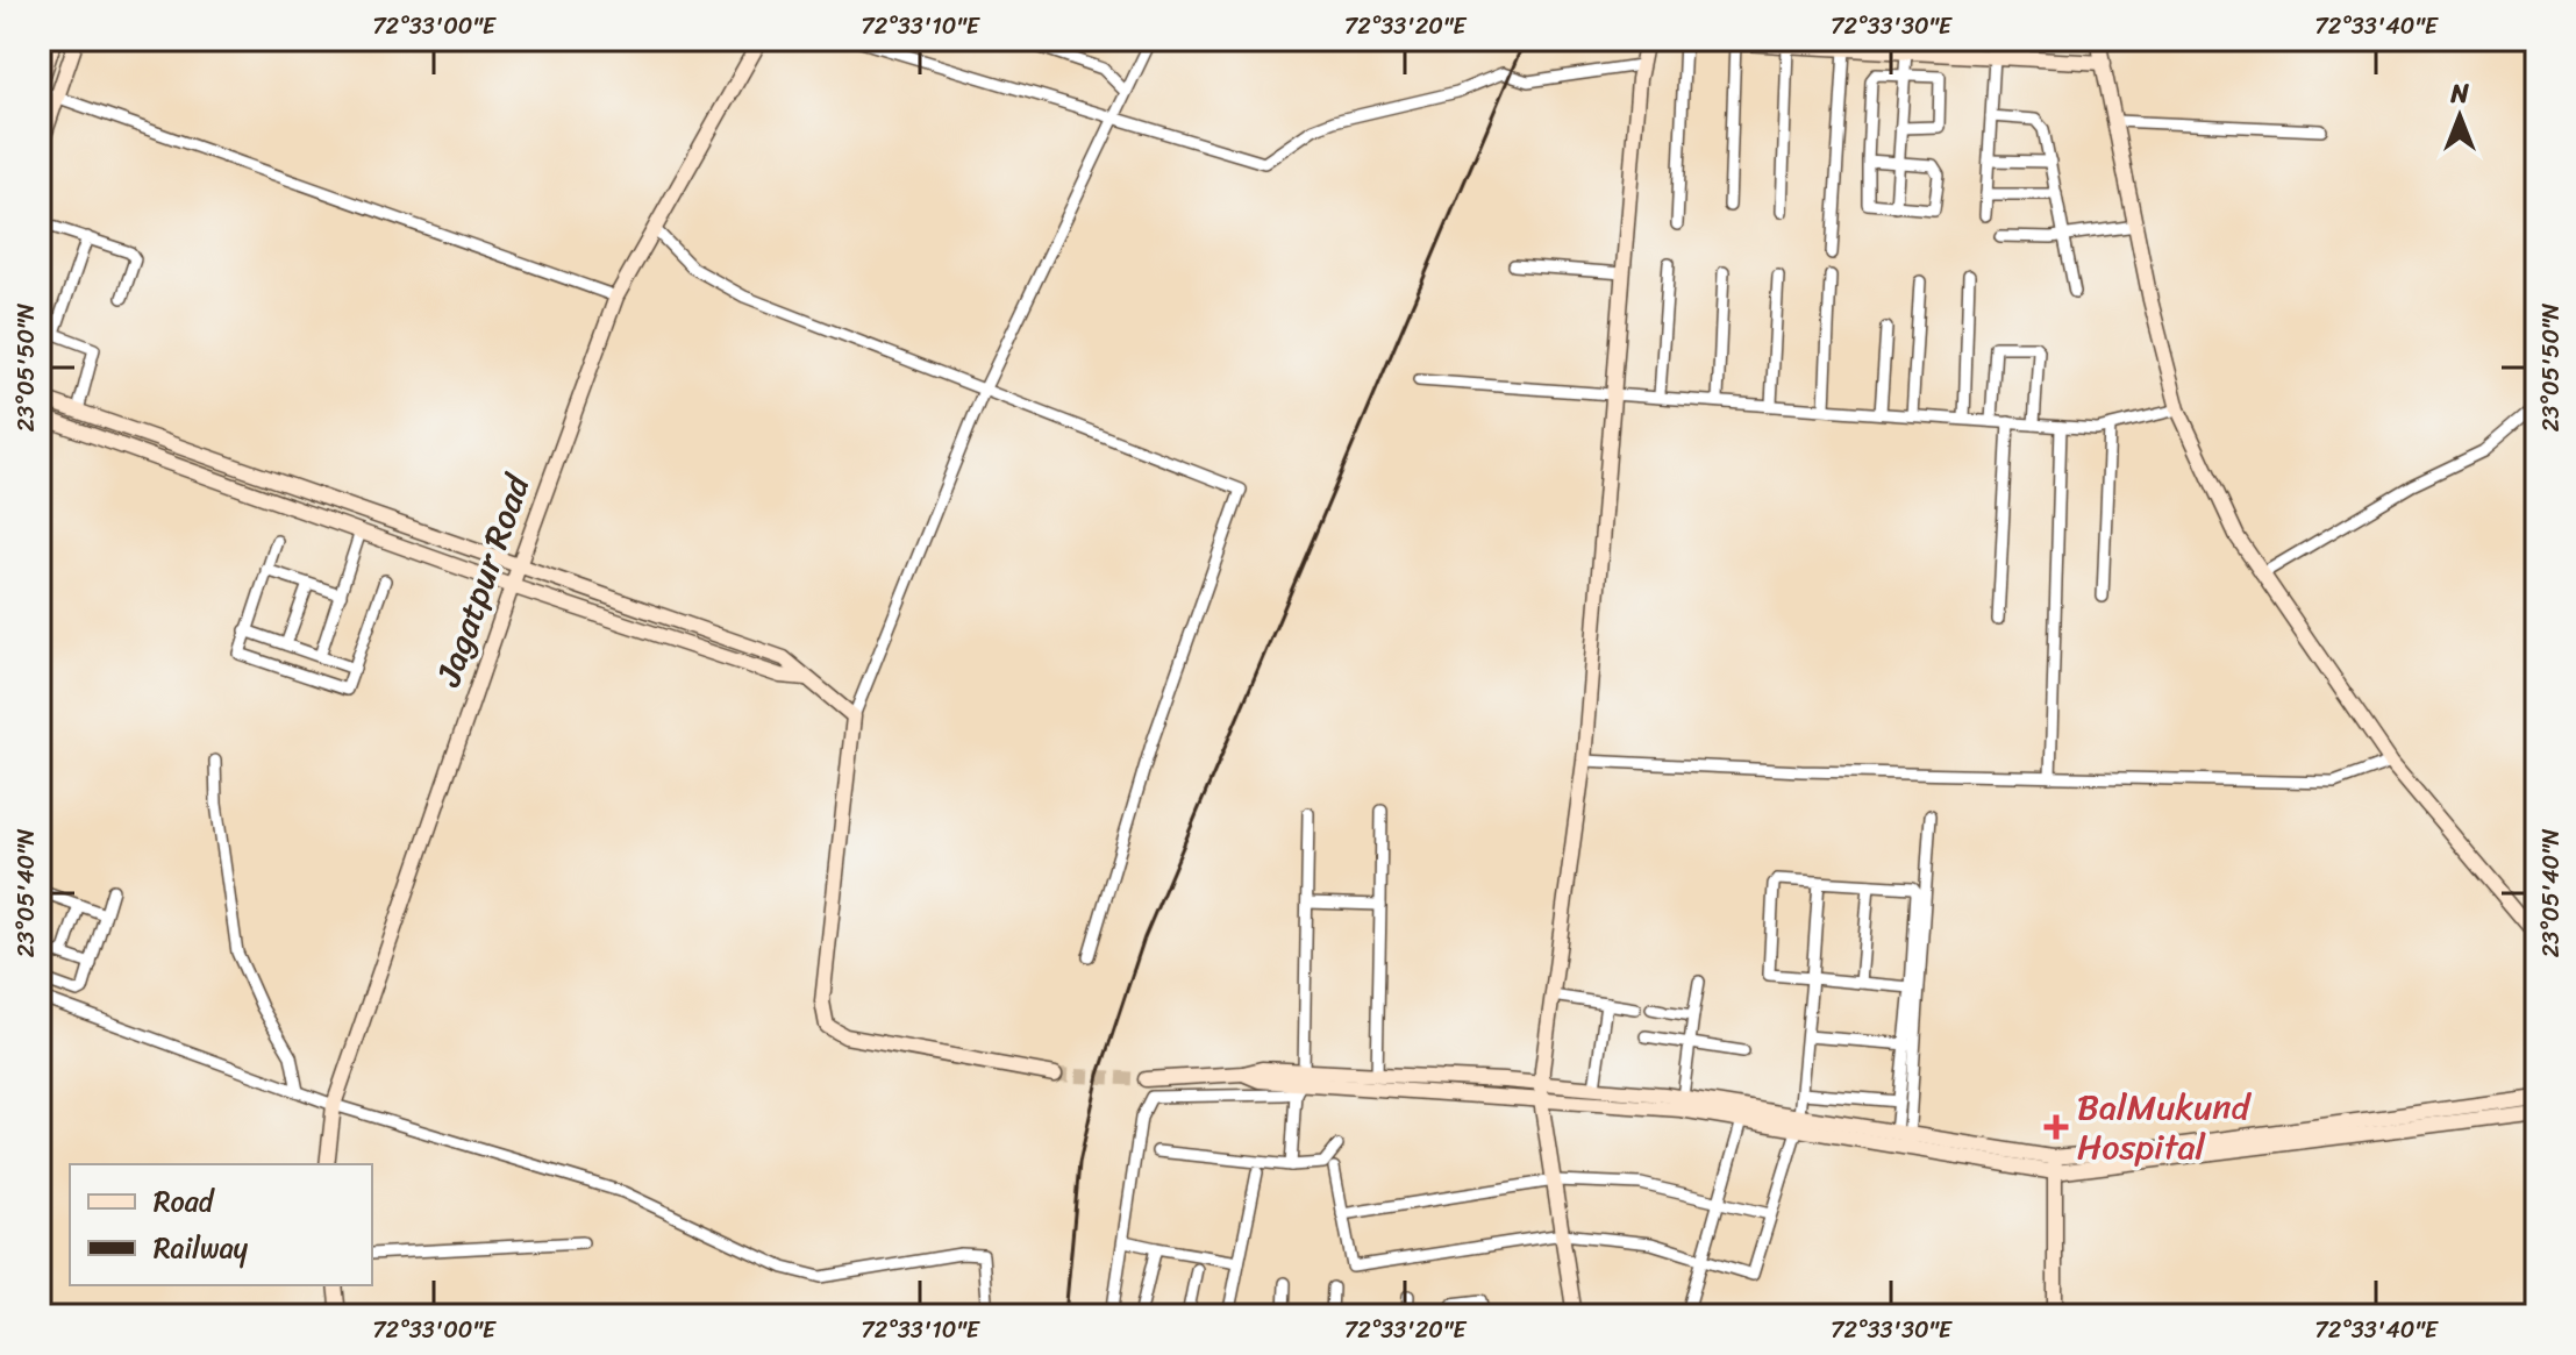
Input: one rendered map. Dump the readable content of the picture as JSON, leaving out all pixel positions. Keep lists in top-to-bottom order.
{
  "streets": {
    "street": ["Jagatpur Road"]
  },
  "places": {
    "health": ["BalMukund Hospital"]
  },
  "legend": ["Road", "Railway"],
  "north": "top",
  "coordinates": [
    "72°33'00\"E",
    "72°33'10\"E",
    "72°33'20\"E",
    "72°33'30\"E",
    "72°33'40\"E",
    "23°05'50\"N",
    "23°05'40\"N"
  ]
}
